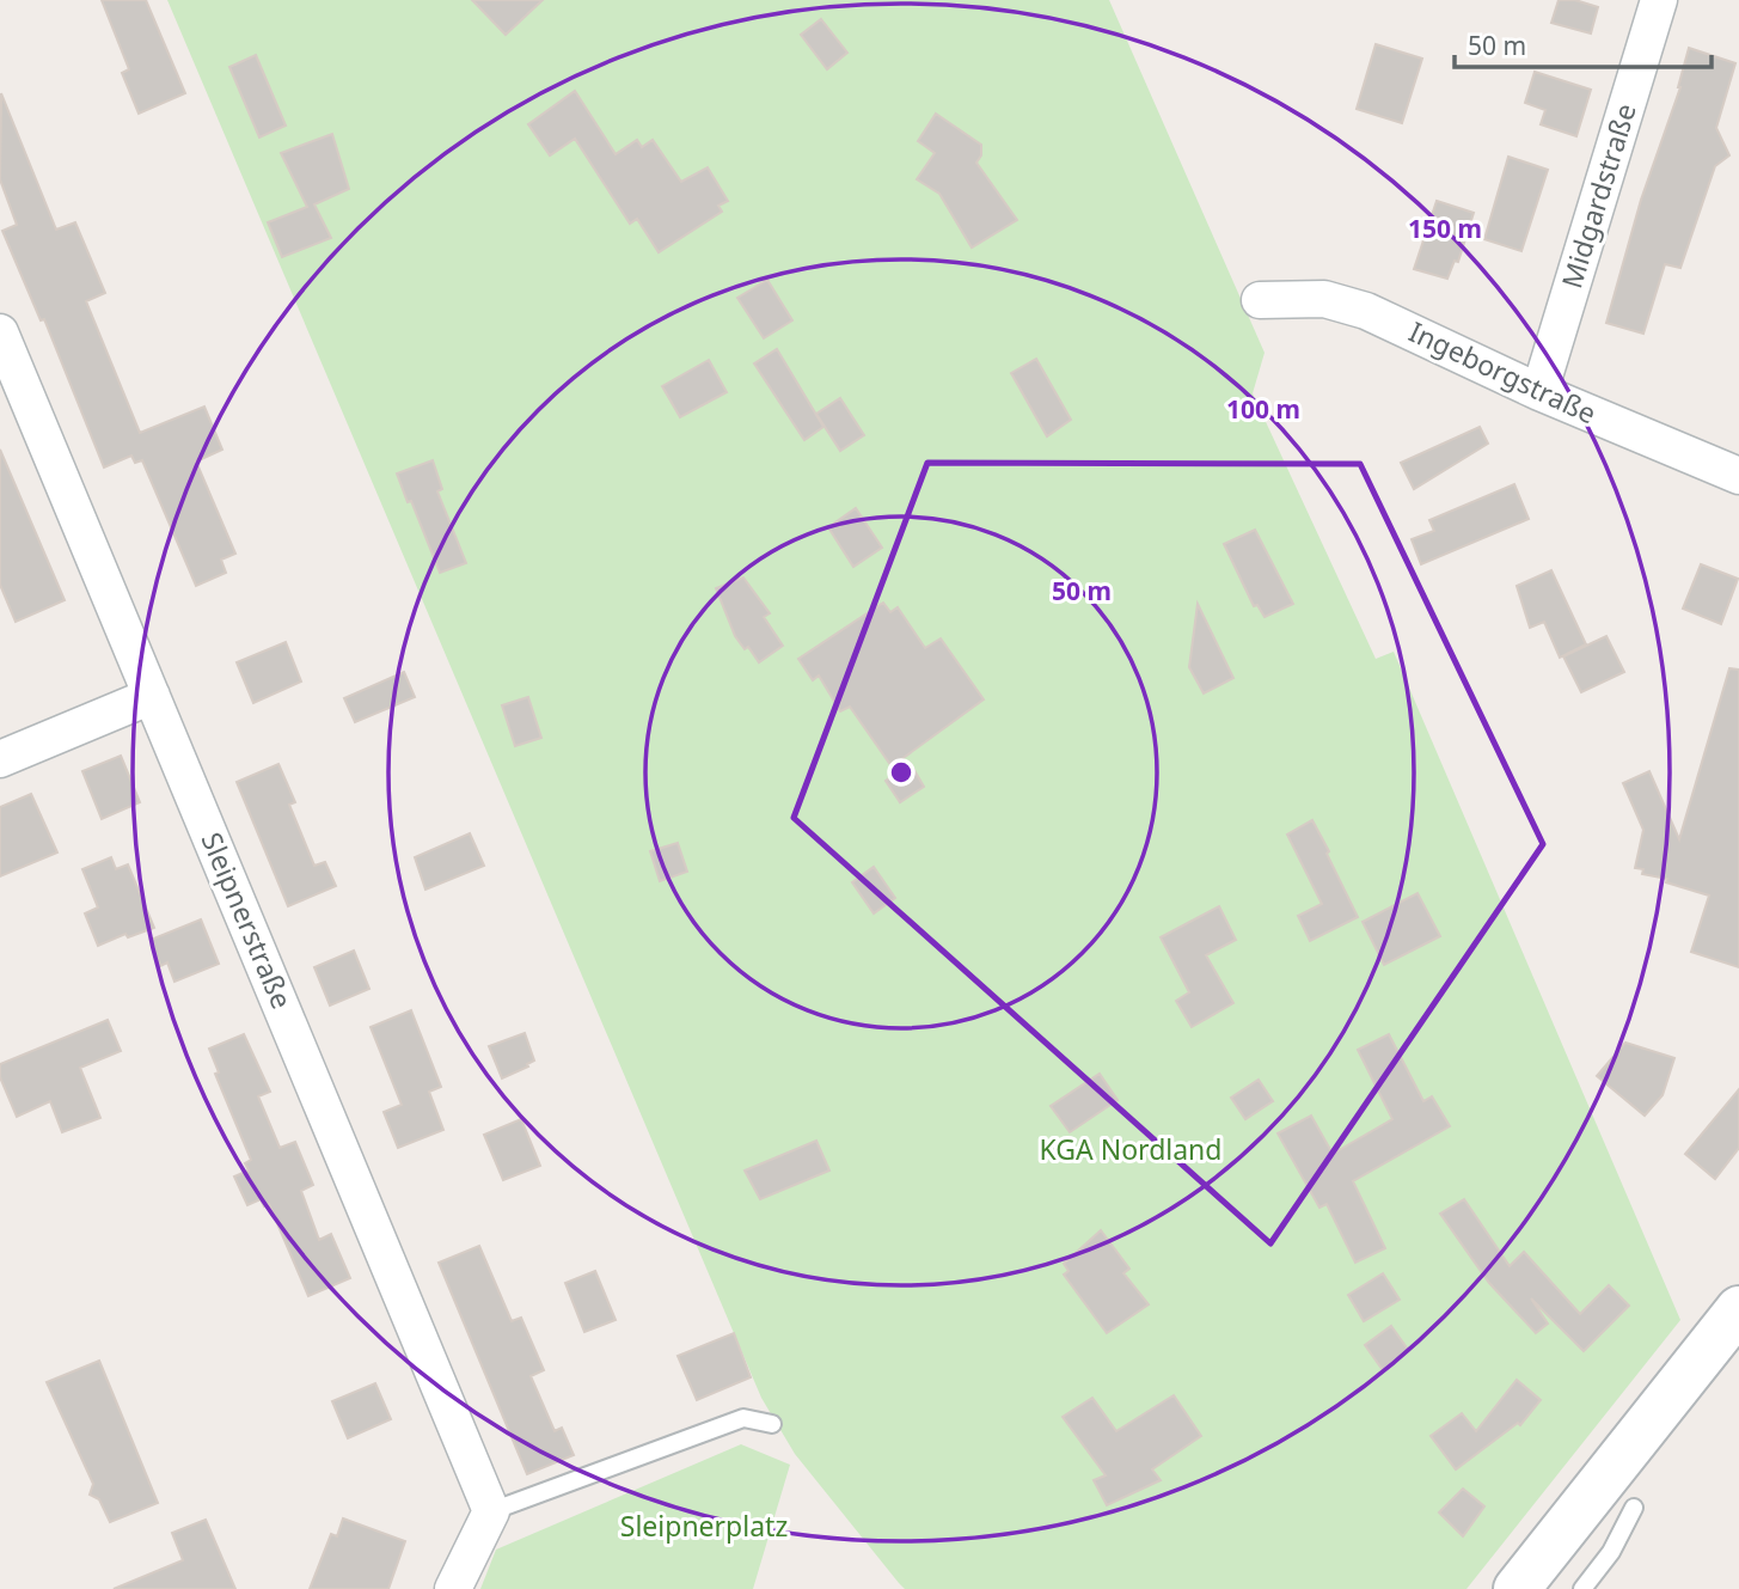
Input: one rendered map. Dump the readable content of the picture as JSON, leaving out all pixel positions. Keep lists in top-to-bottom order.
{
  "streets": {
    "street": ["Midgardstraße", "Ingeborgstraße", "Sleipnerstraße"]
  },
  "crossings": [
    ["Midgardstraße", "Ingeborgstraße"]
  ],
  "parks": ["KGA Nordland", "Sleipnerplatz"],
  "scale_bar": "50 m",
  "rings": ["150 m", "100 m", "50 m"]
}
